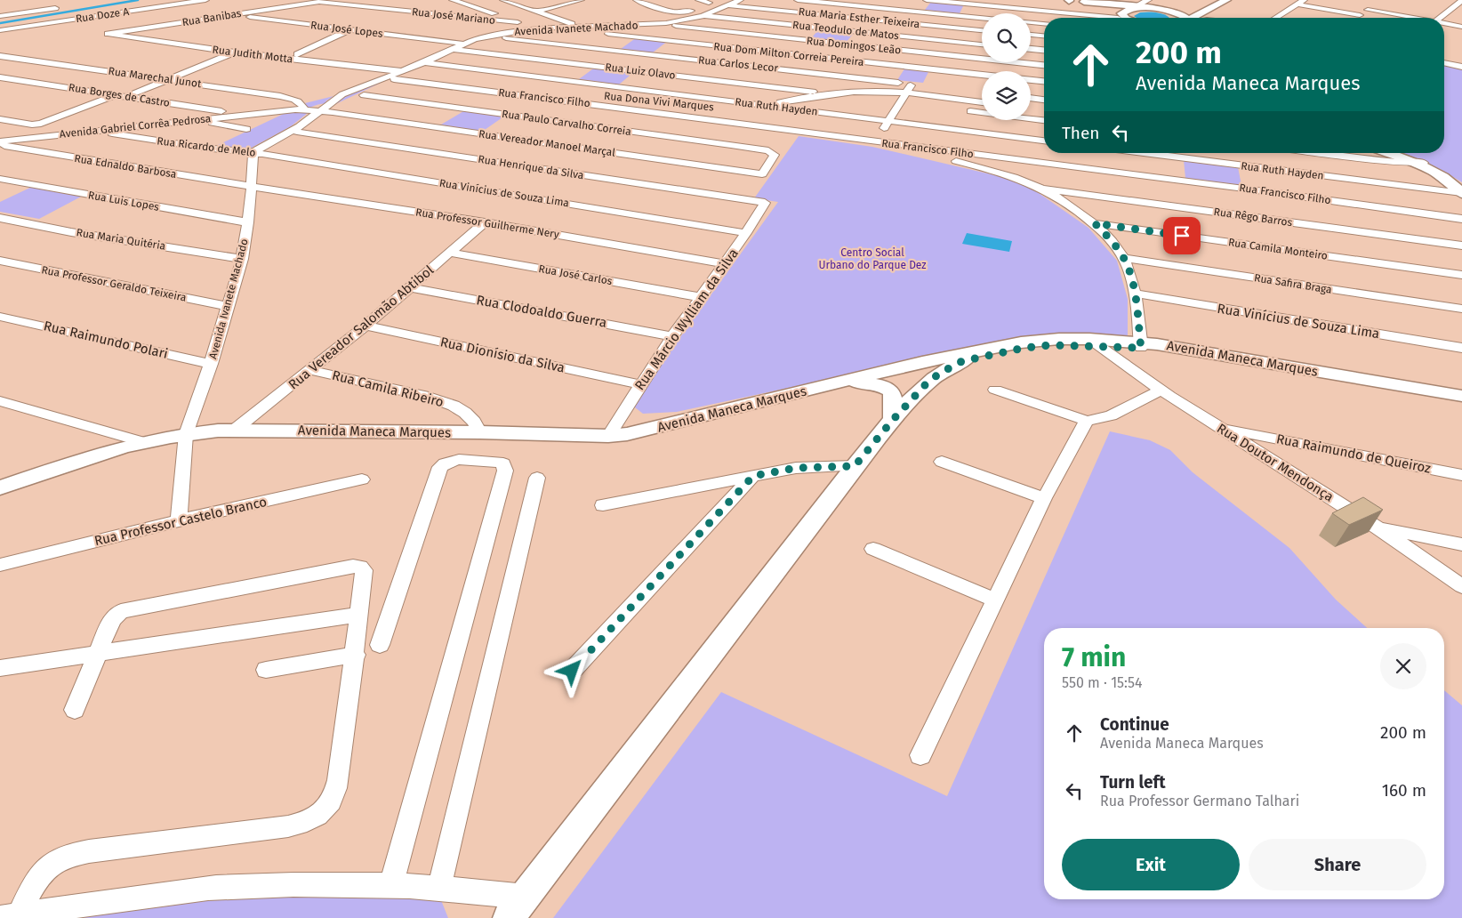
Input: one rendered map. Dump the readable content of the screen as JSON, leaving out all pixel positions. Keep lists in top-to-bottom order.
{
  "streets": {
    "main road": ["Avenida Maneca Marques"],
    "street": [
      "Rua Doze A",
      "Rua José Mariano",
      "Rua Banibas",
      "Rua Maria Esther Teixeira",
      "Avenida Ivanete Machado",
      "Rua José Lopes",
      "Rua Teodulo de Matos",
      "Rua Domingos Leão",
      "Rua Judith Motta",
      "Rua Dom Milton Correia Pereira",
      "Rua Carlos Lecor",
      "Rua Luiz Olavo",
      "Rua Marechal Junot",
      "Rua Borges de Castro",
      "Rua Francisco Filho",
      "Rua Dona Vivi Marques",
      "Rua Ruth Hayden",
      "Rua Paulo Carvalho Correia",
      "Avenida Gabriel Corrêa Pedrosa",
      "Rua Vereador Manoel Marçal",
      "Rua Ricardo de Melo",
      "Rua Ednaldo Barbosa",
      "Rua Henrique da Silva",
      "Rua Vinícius de Souza Lima",
      "Rua Luis Lopes",
      "Rua Rêgo Barros",
      "Rua Professor Guilherme Nery",
      "Rua Maria Quitéria",
      "Rua Camila Monteiro",
      "Rua José Carlos",
      "Rua Professor Geraldo Teixeira",
      "Rua Safira Braga",
      "Rua Clodoaldo Guerra",
      "Rua Márcio Wylliam da Silva",
      "Rua Vereador Salomão Abtibol",
      "Rua Raimundo Polari",
      "Rua Dionísio da Silva",
      "Rua Camila Ribeiro",
      "Rua Raimundo de Queiroz",
      "Rua Doutor Mendonça",
      "Rua Professor Castelo Branco"
    ]
  },
  "crossings": [
    ["Rua Doze A", "Rua Banibas"],
    ["Rua José Mariano", "Rua Banibas"],
    ["Rua Banibas", "Rua José Lopes"],
    ["Rua Banibas", "Rua Judith Motta"],
    ["Rua Maria Esther Teixeira", "Avenida Ivanete Machado"],
    ["Avenida Ivanete Machado", "Rua José Lopes"],
    ["Avenida Ivanete Machado", "Rua Teodulo de Matos"],
    ["Avenida Ivanete Machado", "Rua Domingos Leão"],
    ["Avenida Ivanete Machado", "Rua Judith Motta"],
    ["Avenida Ivanete Machado", "Rua Dom Milton Correia Pereira"],
    ["Avenida Ivanete Machado", "Rua Carlos Lecor"],
    ["Avenida Ivanete Machado", "Rua Luiz Olavo"],
    ["Avenida Ivanete Machado", "Rua Francisco Filho"],
    ["Avenida Ivanete Machado", "Rua Ruth Hayden"],
    ["Avenida Ivanete Machado", "Rua Paulo Carvalho Correia"],
    ["Avenida Ivanete Machado", "Avenida Gabriel Corrêa Pedrosa"],
    ["Avenida Ivanete Machado", "Rua Vereador Manoel Marçal"],
    ["Avenida Ivanete Machado", "Rua Ricardo de Melo"],
    ["Avenida Ivanete Machado", "Rua Ednaldo Barbosa"],
    ["Avenida Ivanete Machado", "Rua Vinícius de Souza Lima"],
    ["Avenida Ivanete Machado", "Rua Luis Lopes"],
    ["Avenida Ivanete Machado", "Rua Professor Guilherme Nery"],
    ["Avenida Ivanete Machado", "Rua Maria Quitéria"],
    ["Avenida Ivanete Machado", "Rua Professor Geraldo Teixeira"],
    ["Avenida Ivanete Machado", "Rua Raimundo Polari"],
    ["Avenida Ivanete Machado", "Avenida Maneca Marques"],
    ["Avenida Ivanete Machado", "Rua Professor Castelo Branco"],
    ["Rua Luiz Olavo", "Rua Dona Vivi Marques"],
    ["Rua Luiz Olavo", "Rua Ruth Hayden"],
    ["Rua Marechal Junot", "Avenida Gabriel Corrêa Pedrosa"],
    ["Rua Borges de Castro", "Avenida Gabriel Corrêa Pedrosa"],
    ["Rua Francisco Filho", "Rua Ruth Hayden"],
    ["Rua Dona Vivi Marques", "Rua Ruth Hayden"],
    ["Rua Paulo Carvalho Correia", "Rua Vereador Manoel Marçal"],
    ["Avenida Gabriel Corrêa Pedrosa", "Rua Vereador Manoel Marçal"],
    ["Avenida Gabriel Corrêa Pedrosa", "Rua Ricardo de Melo"],
    ["Rua Ricardo de Melo", "Rua Vinícius de Souza Lima"],
    ["Rua Ednaldo Barbosa", "Rua Professor Guilherme Nery"],
    ["Rua Henrique da Silva", "Rua Márcio Wylliam da Silva"],
    ["Rua Vinícius de Souza Lima", "Rua Márcio Wylliam da Silva"],
    ["Rua Professor Guilherme Nery", "Rua Márcio Wylliam da Silva"],
    ["Rua Professor Guilherme Nery", "Rua Vereador Salomão Abtibol"],
    ["Rua José Carlos", "Rua Márcio Wylliam da Silva"],
    ["Rua José Carlos", "Rua Vereador Salomão Abtibol"],
    ["Rua Clodoaldo Guerra", "Rua Márcio Wylliam da Silva"],
    ["Rua Clodoaldo Guerra", "Rua Vereador Salomão Abtibol"],
    ["Rua Márcio Wylliam da Silva", "Rua Dionísio da Silva"],
    ["Rua Márcio Wylliam da Silva", "Avenida Maneca Marques"],
    ["Rua Vereador Salomão Abtibol", "Rua Dionísio da Silva"],
    ["Rua Vereador Salomão Abtibol", "Avenida Maneca Marques"],
    ["Rua Vereador Salomão Abtibol", "Rua Camila Ribeiro"],
    ["Avenida Maneca Marques", "Rua Camila Ribeiro"],
    ["Avenida Maneca Marques", "Rua Doutor Mendonça"],
    ["Rua Raimundo de Queiroz", "Rua Doutor Mendonça"]
  ],
  "parks": ["Centro Social Urbano do Parque Dez"],
  "page": {
    "turn": ["200 m", "Avenida Maneca Marques"],
    "then": "Then",
    "heading": ["7 min", "550 m · 15:54"],
    "list": [
      {
        "name": "Continue",
        "note": "Avenida Maneca Marques",
        "value": "200 m"
      },
      {
        "name": "Turn left",
        "note": "Rua Professor Germano Talhari",
        "value": "160 m"
      }
    ],
    "buttons": ["Exit", "Share"]
  }
}
